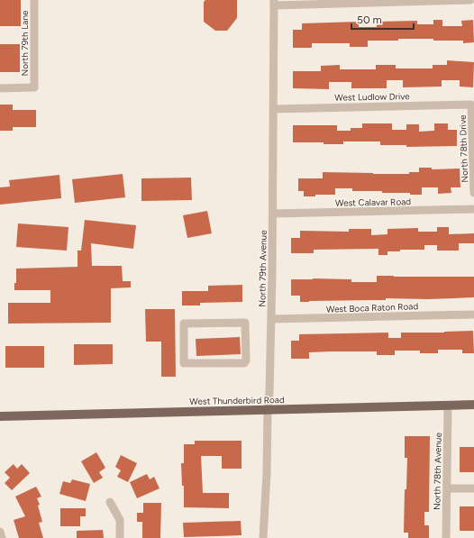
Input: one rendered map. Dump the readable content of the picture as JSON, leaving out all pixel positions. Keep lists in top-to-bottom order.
{
  "streets": {
    "main road": ["West Thunderbird Road"],
    "street": [
      "North 79th Lane",
      "West Ludlow Drive",
      "North 78th Drive",
      "West Calavar Road",
      "North 79th Avenue",
      "West Boca Raton Road",
      "North 78th Avenue"
    ]
  },
  "crossings": [
    ["West Ludlow Drive", "North 78th Drive"],
    ["West Ludlow Drive", "North 79th Avenue"],
    ["West Calavar Road", "North 79th Avenue"],
    ["North 79th Avenue", "West Boca Raton Road"],
    ["North 79th Avenue", "West Thunderbird Road"],
    ["West Thunderbird Road", "North 78th Avenue"]
  ],
  "scale_bar": "50 m"
}
